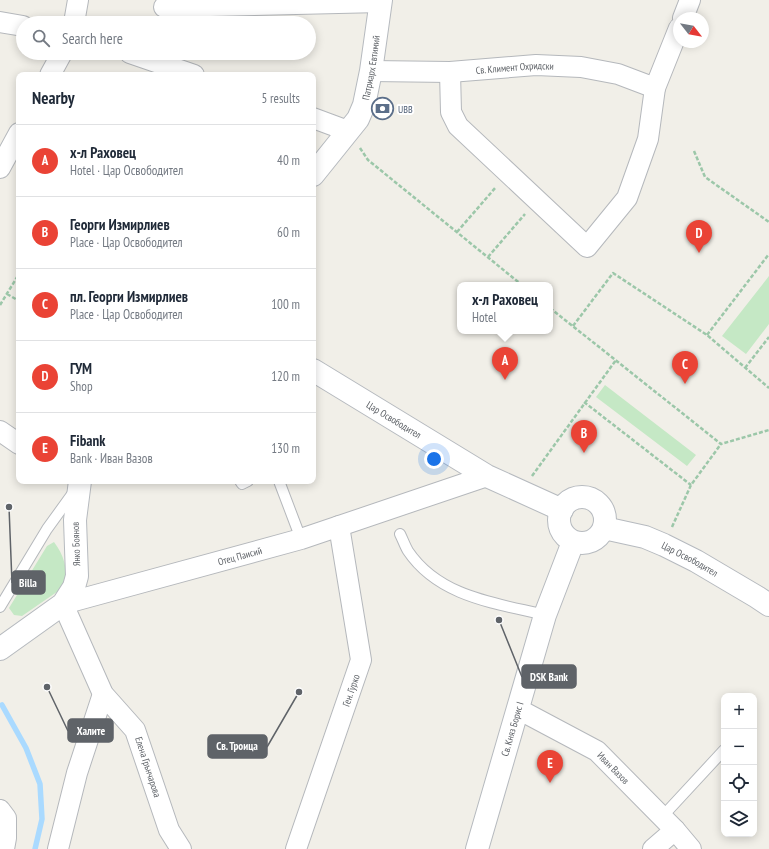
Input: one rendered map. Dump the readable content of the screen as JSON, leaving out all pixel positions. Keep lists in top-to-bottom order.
{
  "streets": {
    "main road": [
      "Патриарх Евтимий",
      "Цар Освободител",
      "Янко Боянов",
      "Отец Паисий",
      "Св. Княз Борис I"
    ],
    "street": [
      "Св. Климент Охридски",
      "Ген. Гурко",
      "Елена Грънчарова",
      "Иван Вазов"
    ]
  },
  "crossings": [
    ["Патриарх Евтимий", "Св. Климент Охридски"],
    ["Цар Освободител", "Отец Паисий"],
    ["Цар Освободител", "Св. Княз Борис I"],
    ["Янко Боянов", "Отец Паисий"],
    ["Янко Боянов", "Елена Грънчарова"],
    ["Отец Паисий", "Ген. Гурко"],
    ["Отец Паисий", "Елена Грънчарова"],
    ["Св. Княз Борис I", "Иван Вазов"]
  ],
  "places": {
    "bank": ["UBB"],
    "other": [
      "Billa",
      "DSK Bank",
      "Халите",
      "Св. Троица"
    ]
  },
  "north": "bottom right",
  "page": {
    "search": "Search here",
    "heading": ["Nearby", "5 results"],
    "list": [
      {
        "mark": "A",
        "name": "х-л Раховец",
        "note": "Hotel · Цар Освободител",
        "value": "40 m"
      },
      {
        "mark": "B",
        "name": "Георги Измирлиев",
        "note": "Place · Цар Освободител",
        "value": "60 m"
      },
      {
        "mark": "C",
        "name": "пл. Георги Измирлиев",
        "note": "Place · Цар Освободител",
        "value": "100 m"
      },
      {
        "mark": "D",
        "name": "ГУМ",
        "note": "Shop",
        "value": "120 m"
      },
      {
        "mark": "E",
        "name": "Fibank",
        "note": "Bank · Иван Вазов",
        "value": "130 m"
      }
    ],
    "pins": [
      "D",
      "A",
      "C",
      "B",
      "E"
    ],
    "popup": ["х-л Раховец", "Hotel"],
    "map_buttons": ["+", "−"]
  }
}
